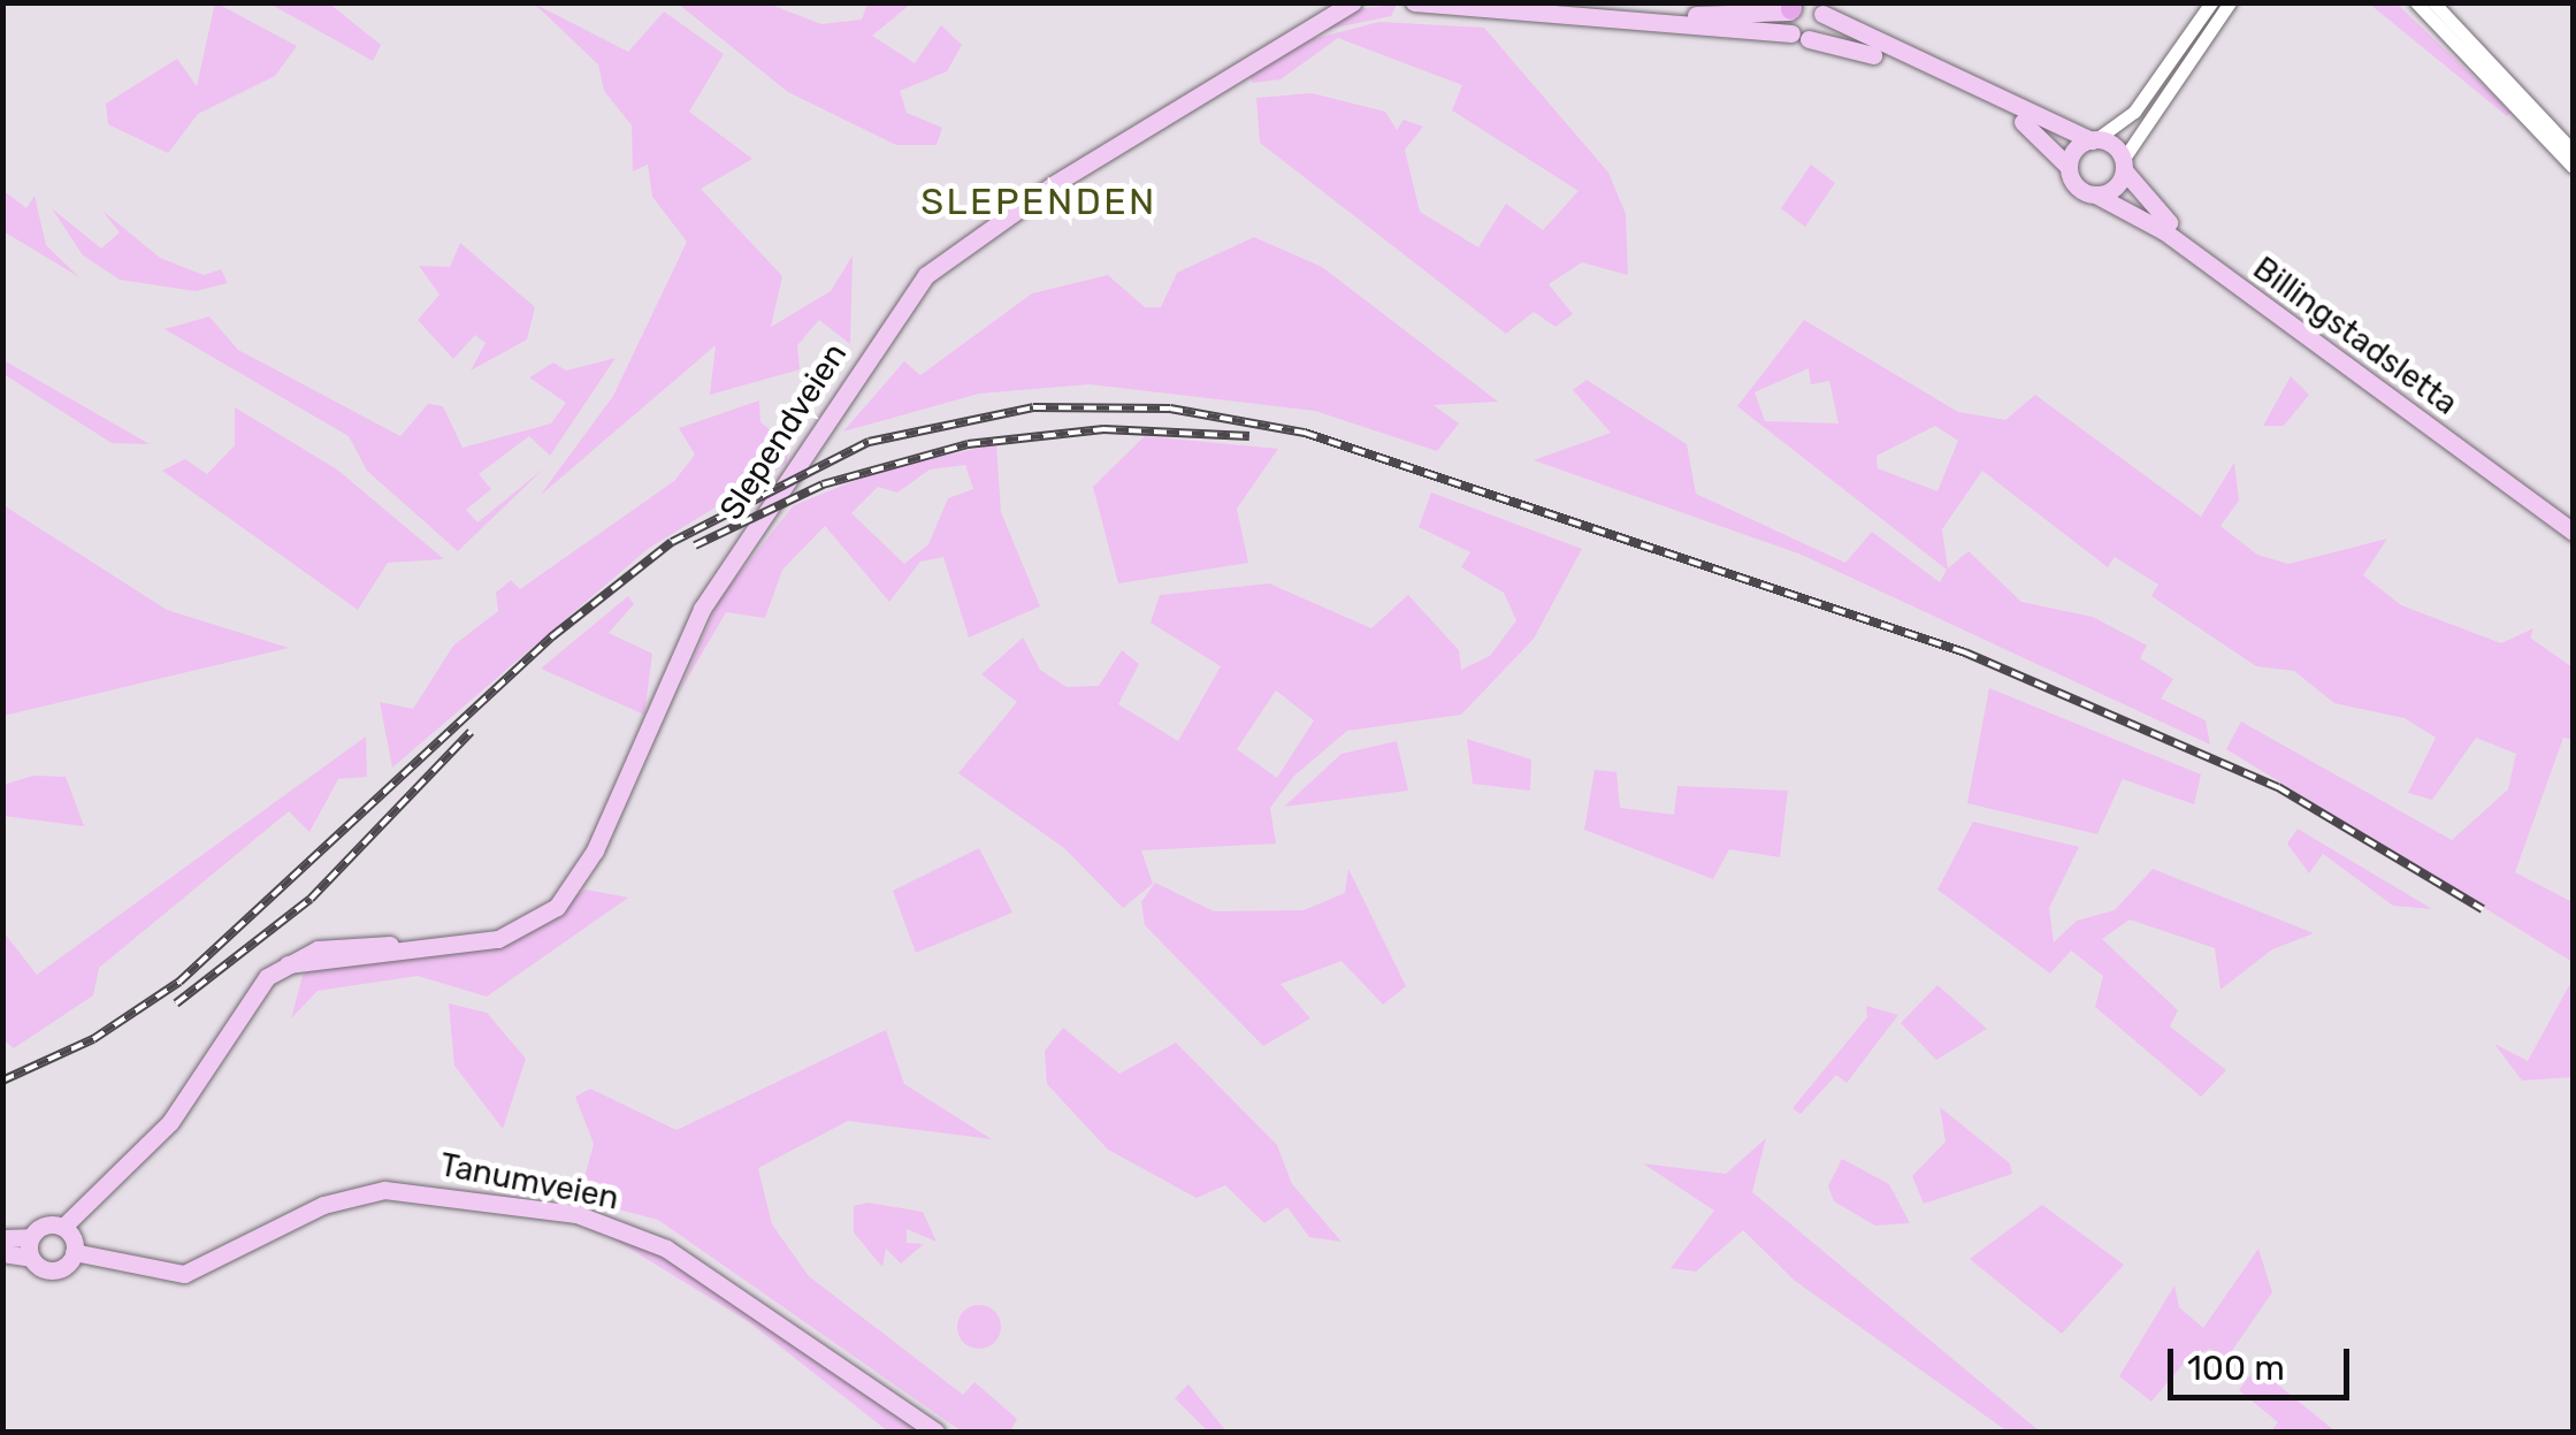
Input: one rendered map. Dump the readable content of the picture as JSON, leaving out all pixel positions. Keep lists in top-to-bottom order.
{
  "streets": {
    "main road": ["Billingstadsletta", "Slependveien", "Tanumveien"]
  },
  "districts": ["SLEPENDEN"],
  "scale_bar": "100 m"
}
